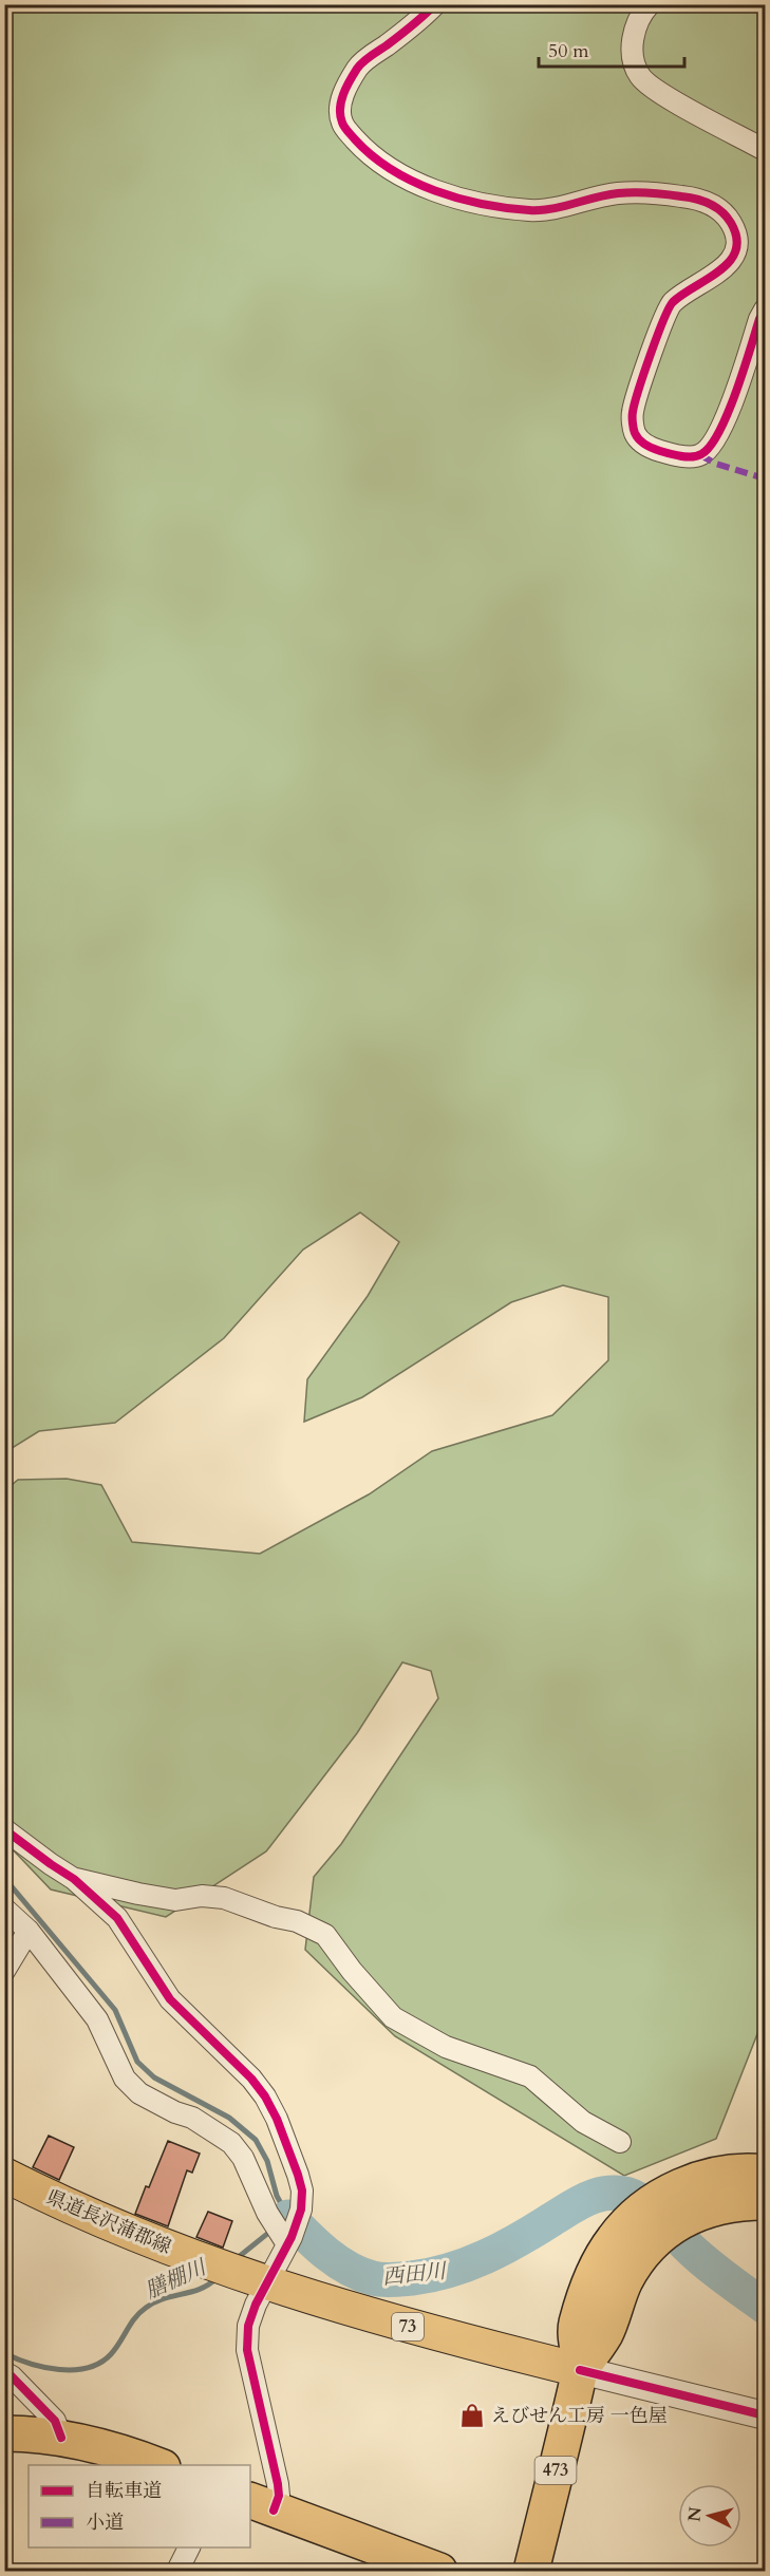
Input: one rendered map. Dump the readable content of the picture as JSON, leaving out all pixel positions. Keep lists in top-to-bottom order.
{
  "streets": {
    "highway": ["473"],
    "main road": ["県道長沢蒲郡線", "73"]
  },
  "crossings": [
    ["県道長沢蒲郡線", "473"]
  ],
  "water": ["西田川", "膳棚川"],
  "places": {
    "shop": ["えびせん工房 一色屋"]
  },
  "legend": ["自転車道", "小道"],
  "scale_bar": "50 m",
  "north": "left"
}
